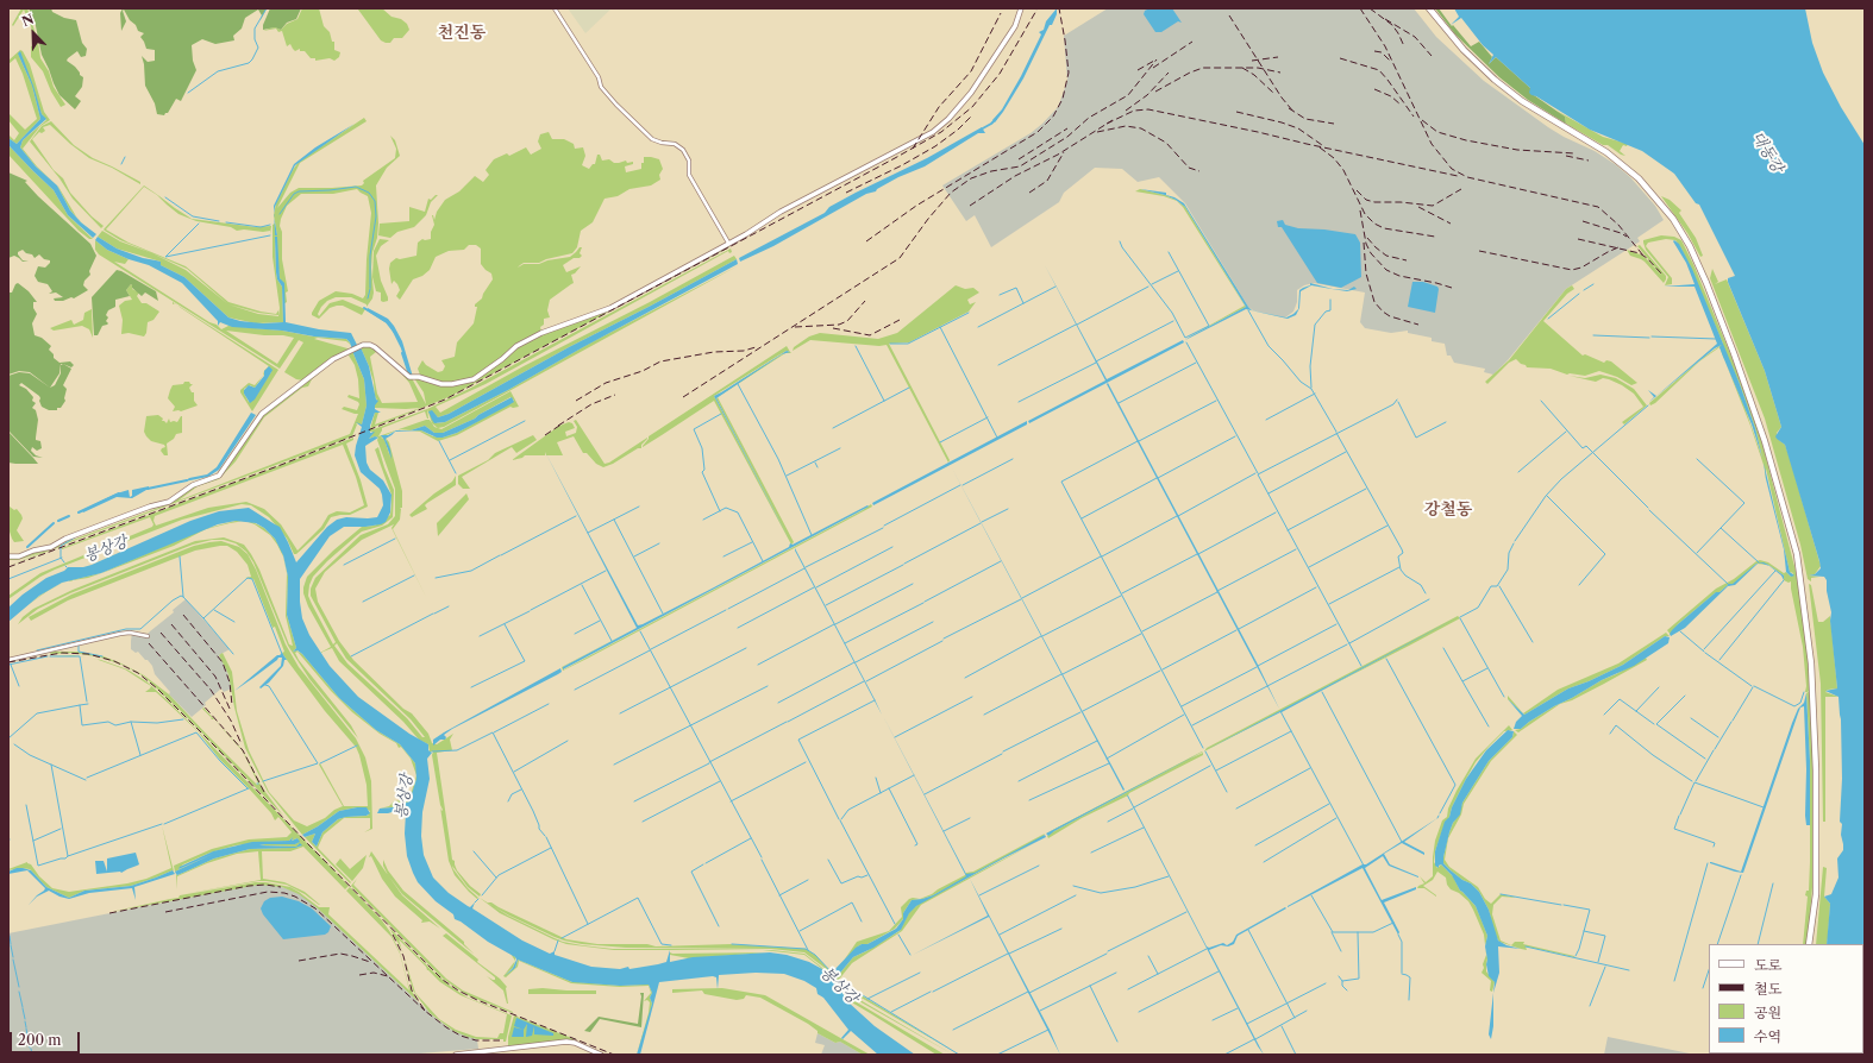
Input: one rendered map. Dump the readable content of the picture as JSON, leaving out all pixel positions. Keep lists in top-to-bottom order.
{
  "districts": ["천진동", "강철동"],
  "water": ["대동강", "봉상강"],
  "legend": [
    "도로",
    "철도",
    "공원",
    "수역"
  ],
  "scale_bar": "200 m",
  "north": "top left"
}
